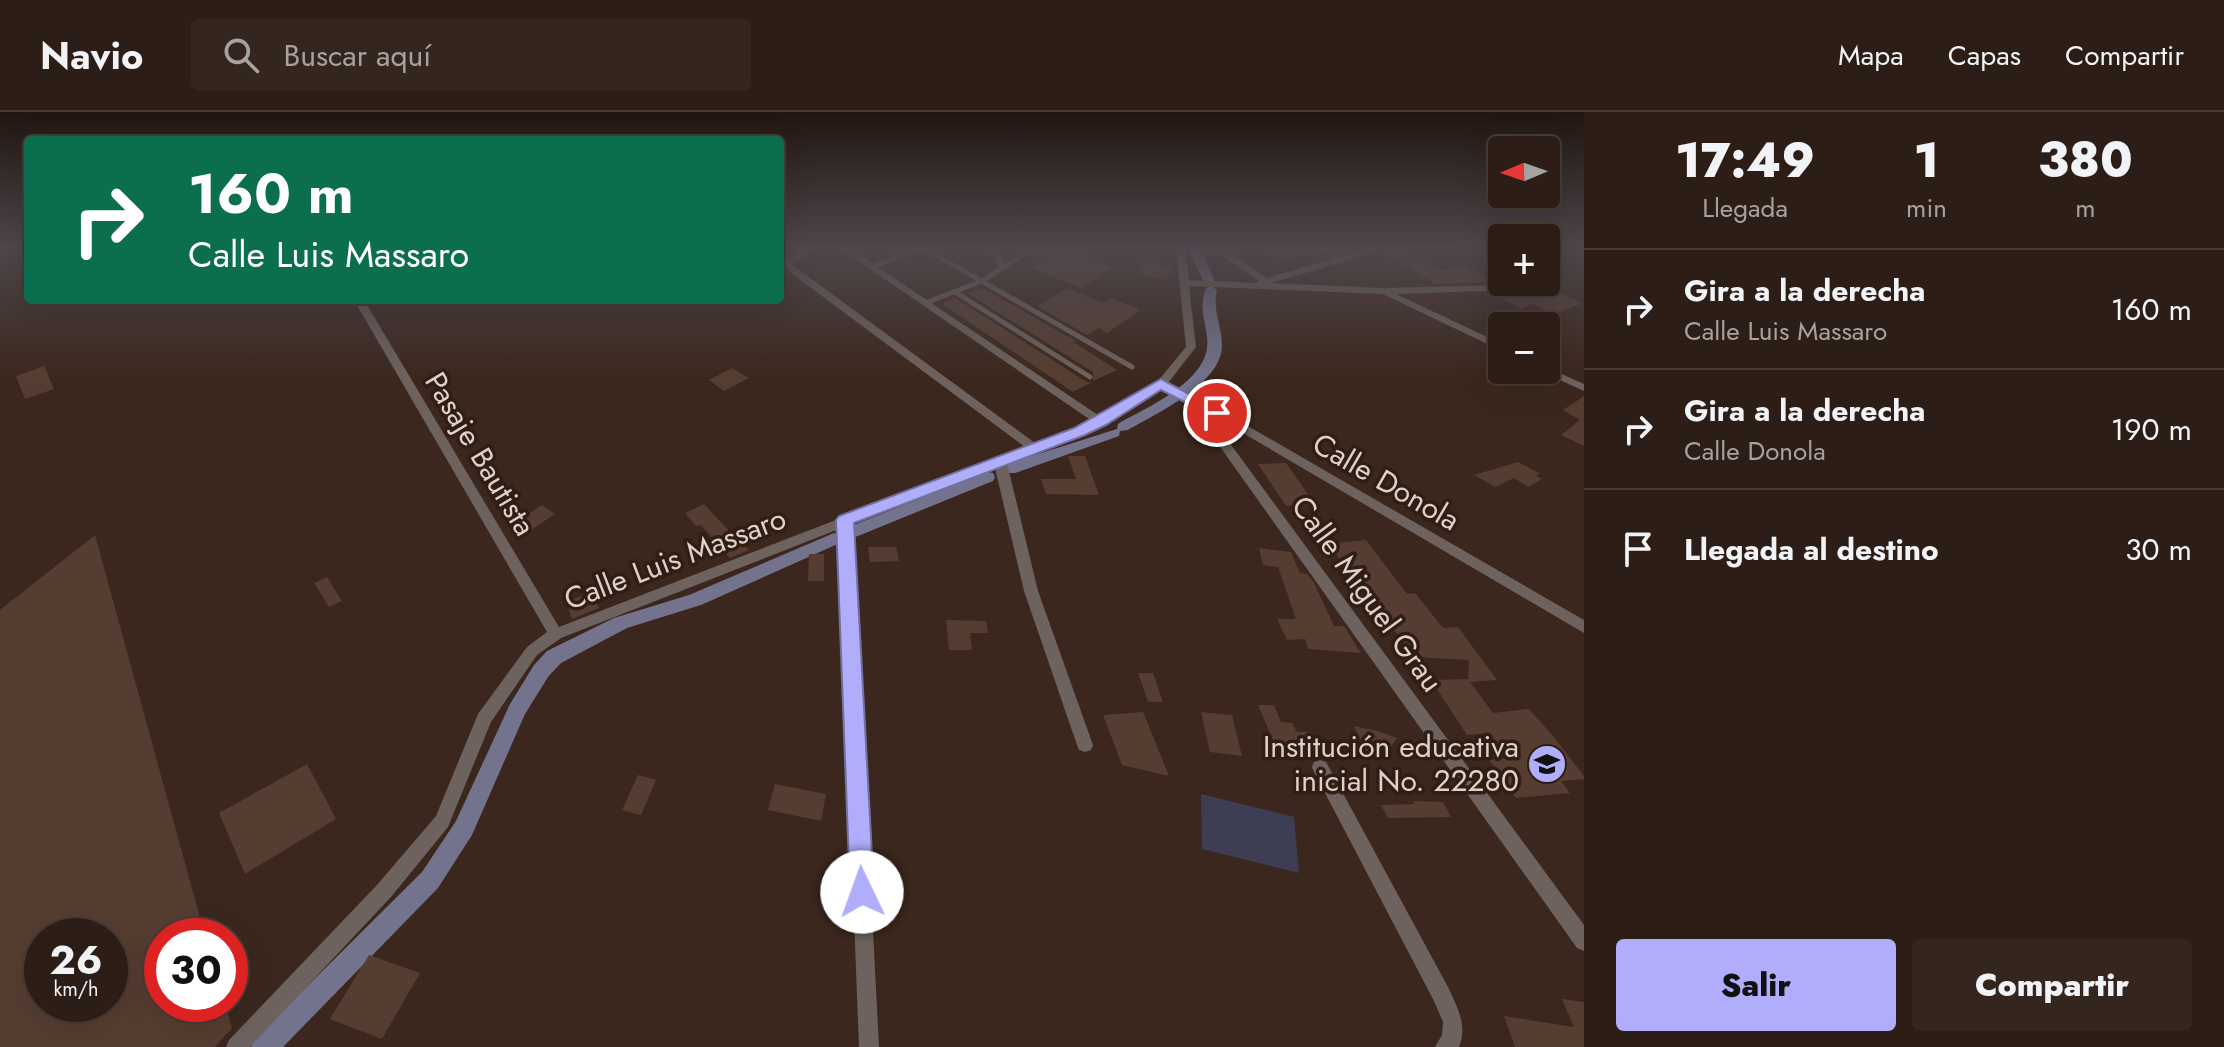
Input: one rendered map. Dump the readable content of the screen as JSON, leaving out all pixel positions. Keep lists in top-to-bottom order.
{
  "streets": {
    "street": [
      "Pasaje Bautista",
      "Calle Donola",
      "Calle Luis Massaro",
      "Calle Miguel Grau"
    ]
  },
  "crossings": [
    ["Pasaje Bautista", "Calle Luis Massaro"],
    ["Calle Donola", "Calle Luis Massaro"],
    ["Calle Donola", "Calle Miguel Grau"]
  ],
  "places": {
    "school or university": ["Institución educativa inicial No. 22280"]
  },
  "north": "left",
  "page": {
    "header": "Navio",
    "search": "Buscar aquí",
    "nav": ["Mapa", "Capas", "Compartir"],
    "eta": [
      "17:49",
      "Llegada",
      "1",
      "min",
      "380",
      "m"
    ],
    "map_buttons": ["+", "−"],
    "turn": ["160 m", "Calle Luis Massaro"],
    "list": [
      {
        "name": "Gira a la derecha",
        "note": "Calle Luis Massaro",
        "value": "160 m"
      },
      {
        "name": "Gira a la derecha",
        "note": "Calle Donola",
        "value": "190 m"
      },
      {
        "name": "Llegada al destino",
        "value": "30 m"
      }
    ],
    "speed": "26 km/h",
    "limit": "30",
    "buttons": ["Salir", "Compartir"]
  }
}
